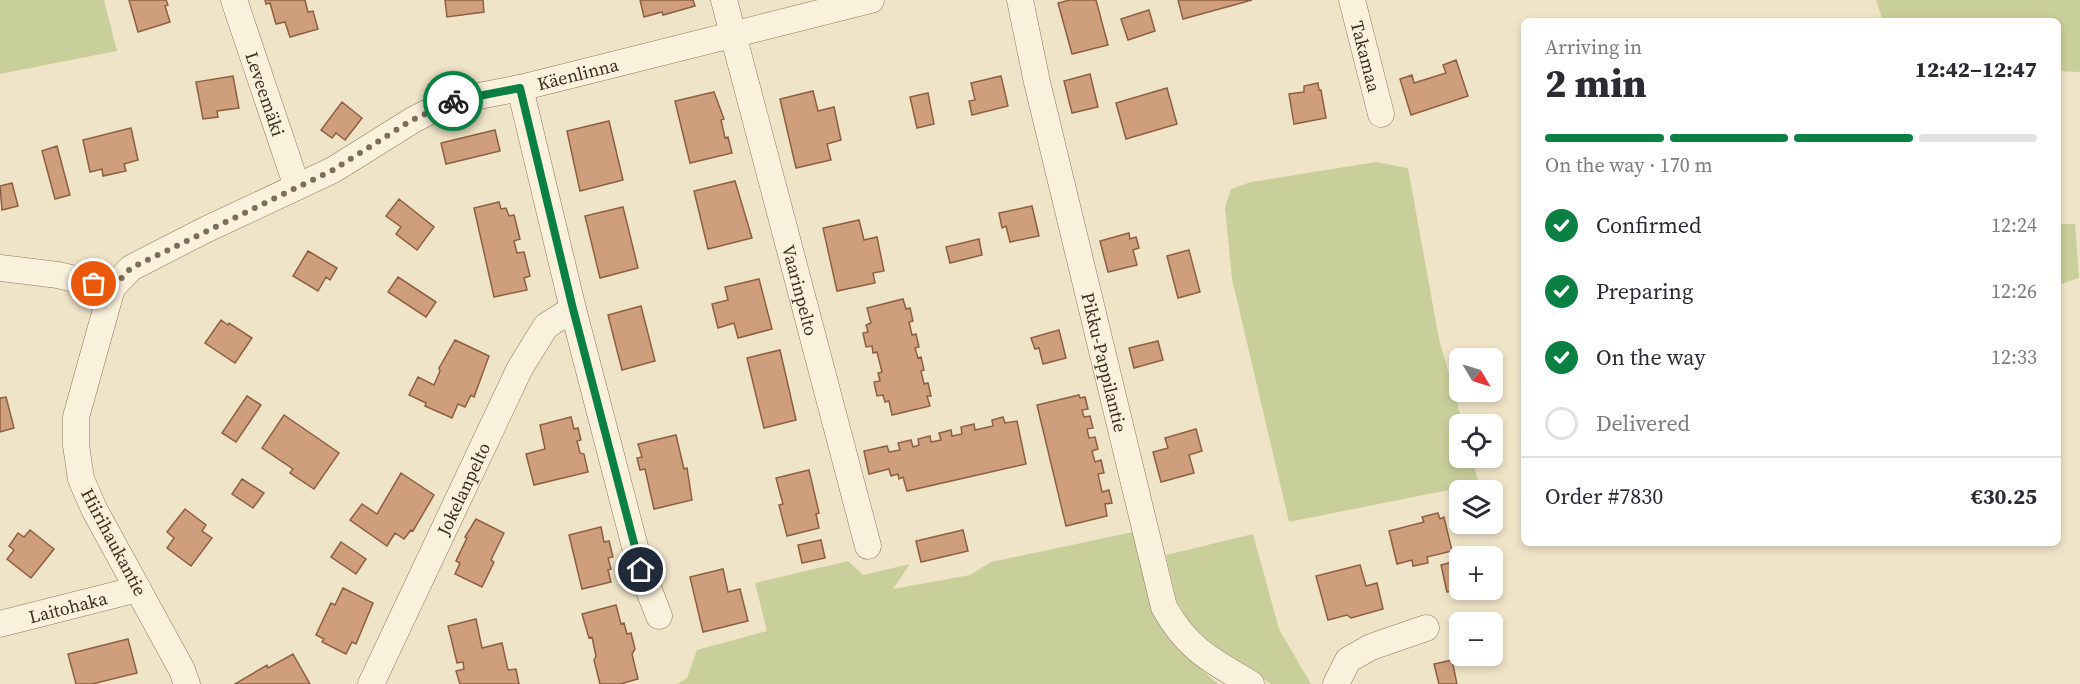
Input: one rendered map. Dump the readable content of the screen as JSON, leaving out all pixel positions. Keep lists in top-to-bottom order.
{
  "streets": {
    "street": [
      "Takamaa",
      "Käenlinna",
      "Leveemäki",
      "Vaarinpelto",
      "Pikku-Pappilantie",
      "Jokelanpelto",
      "Hiirihaukantie",
      "Laitohaka"
    ]
  },
  "crossings": [
    ["Käenlinna", "Leveemäki"],
    ["Käenlinna", "Vaarinpelto"],
    ["Käenlinna", "Hiirihaukantie"],
    ["Hiirihaukantie", "Laitohaka"]
  ],
  "north": "bottom right",
  "page": {
    "heading": ["2 min", "Arriving in", "12:42–12:47"],
    "panel": ["Order #7830", "€30.25"],
    "bar": "On the way · 170 m",
    "list": [
      ["Confirmed", "12:24"],
      ["Preparing", "12:26"],
      ["On the way", "12:33"],
      "Delivered"
    ],
    "map_buttons": ["+", "−"]
  }
}
